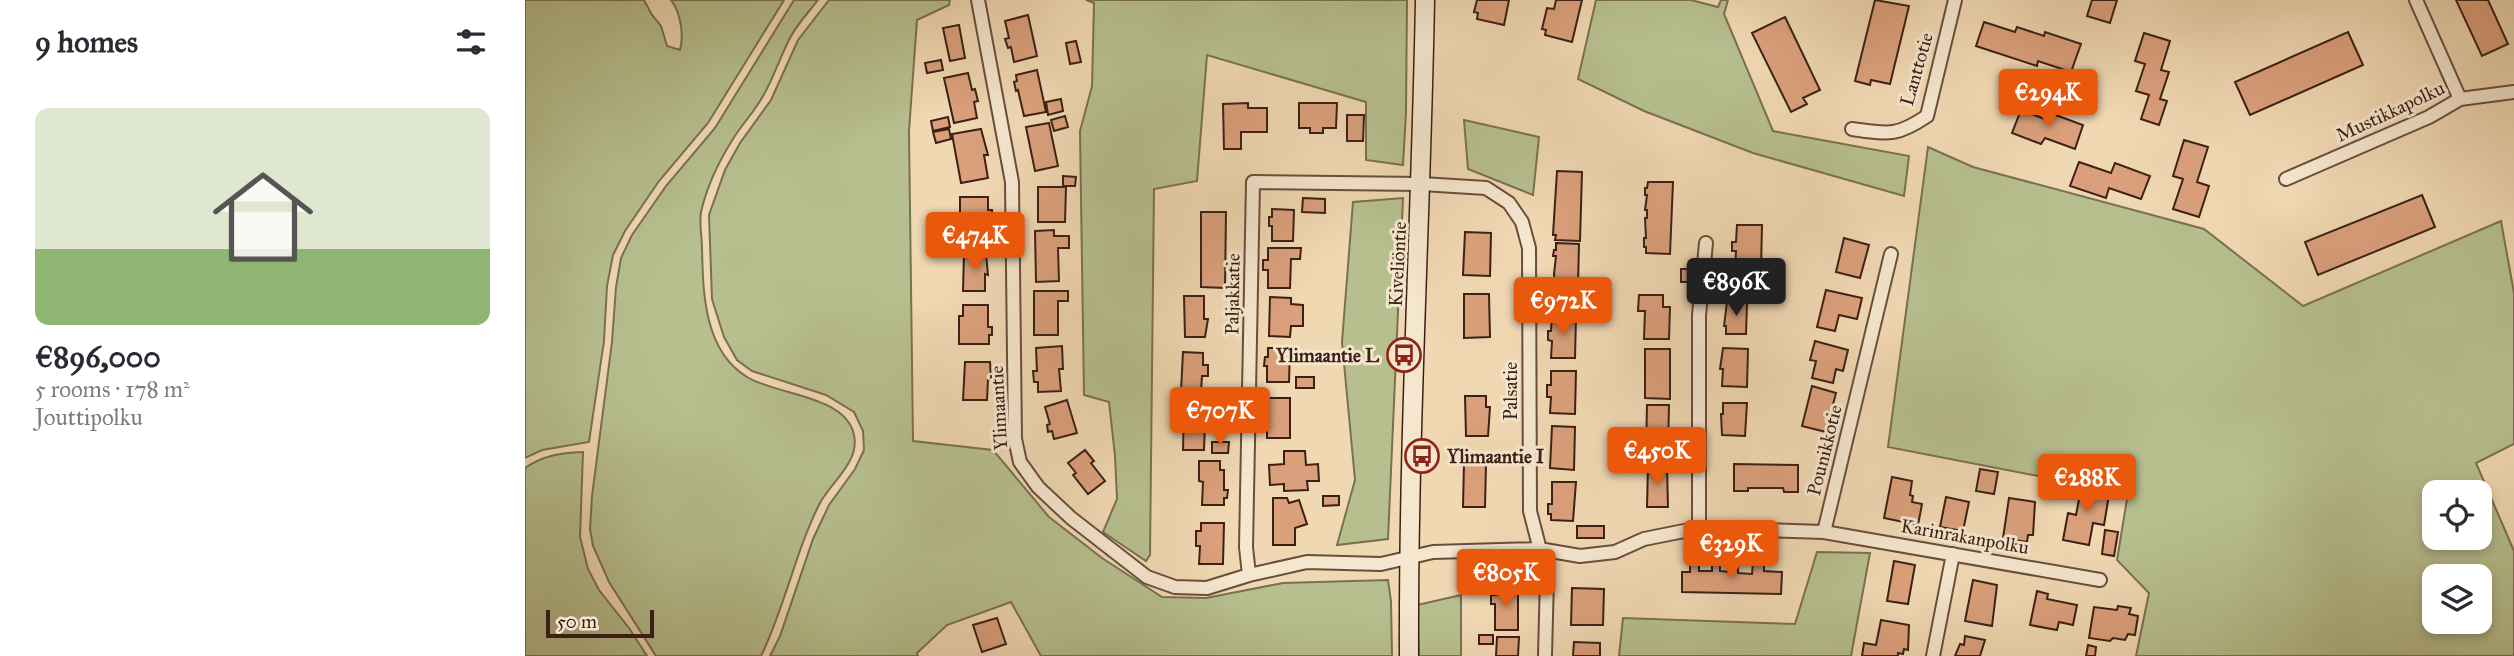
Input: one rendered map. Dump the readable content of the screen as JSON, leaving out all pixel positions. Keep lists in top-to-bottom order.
{
  "streets": {
    "street": [
      "Lanttotie",
      "Mustikkapolku",
      "Kiveliöntie",
      "Paljakkatie",
      "Palsatie",
      "Ylimaantie",
      "Pounikkotie",
      "Karinrakanpolku"
    ]
  },
  "crossings": [
    ["Kiveliöntie", "Paljakkatie"],
    ["Kiveliöntie", "Palsatie"],
    ["Kiveliöntie", "Ylimaantie"],
    ["Paljakkatie", "Palsatie"],
    ["Paljakkatie", "Ylimaantie"],
    ["Pounikkotie", "Karinrakanpolku"]
  ],
  "places": {
    "bus stop": ["Ylimaantie L", "Ylimaantie I"]
  },
  "scale_bar": "50 m",
  "page": {
    "heading": "9 homes",
    "price": [
      "€294K",
      "€474K",
      "€896K",
      "€972K",
      "€707K",
      "€450K",
      "€288K",
      "€329K",
      "€805K"
    ],
    "list": [
      {
        "name": "€896,000",
        "note": "5 rooms · 178 m² · Jouttipolku"
      }
    ],
    "scale": "50 m"
  }
}
